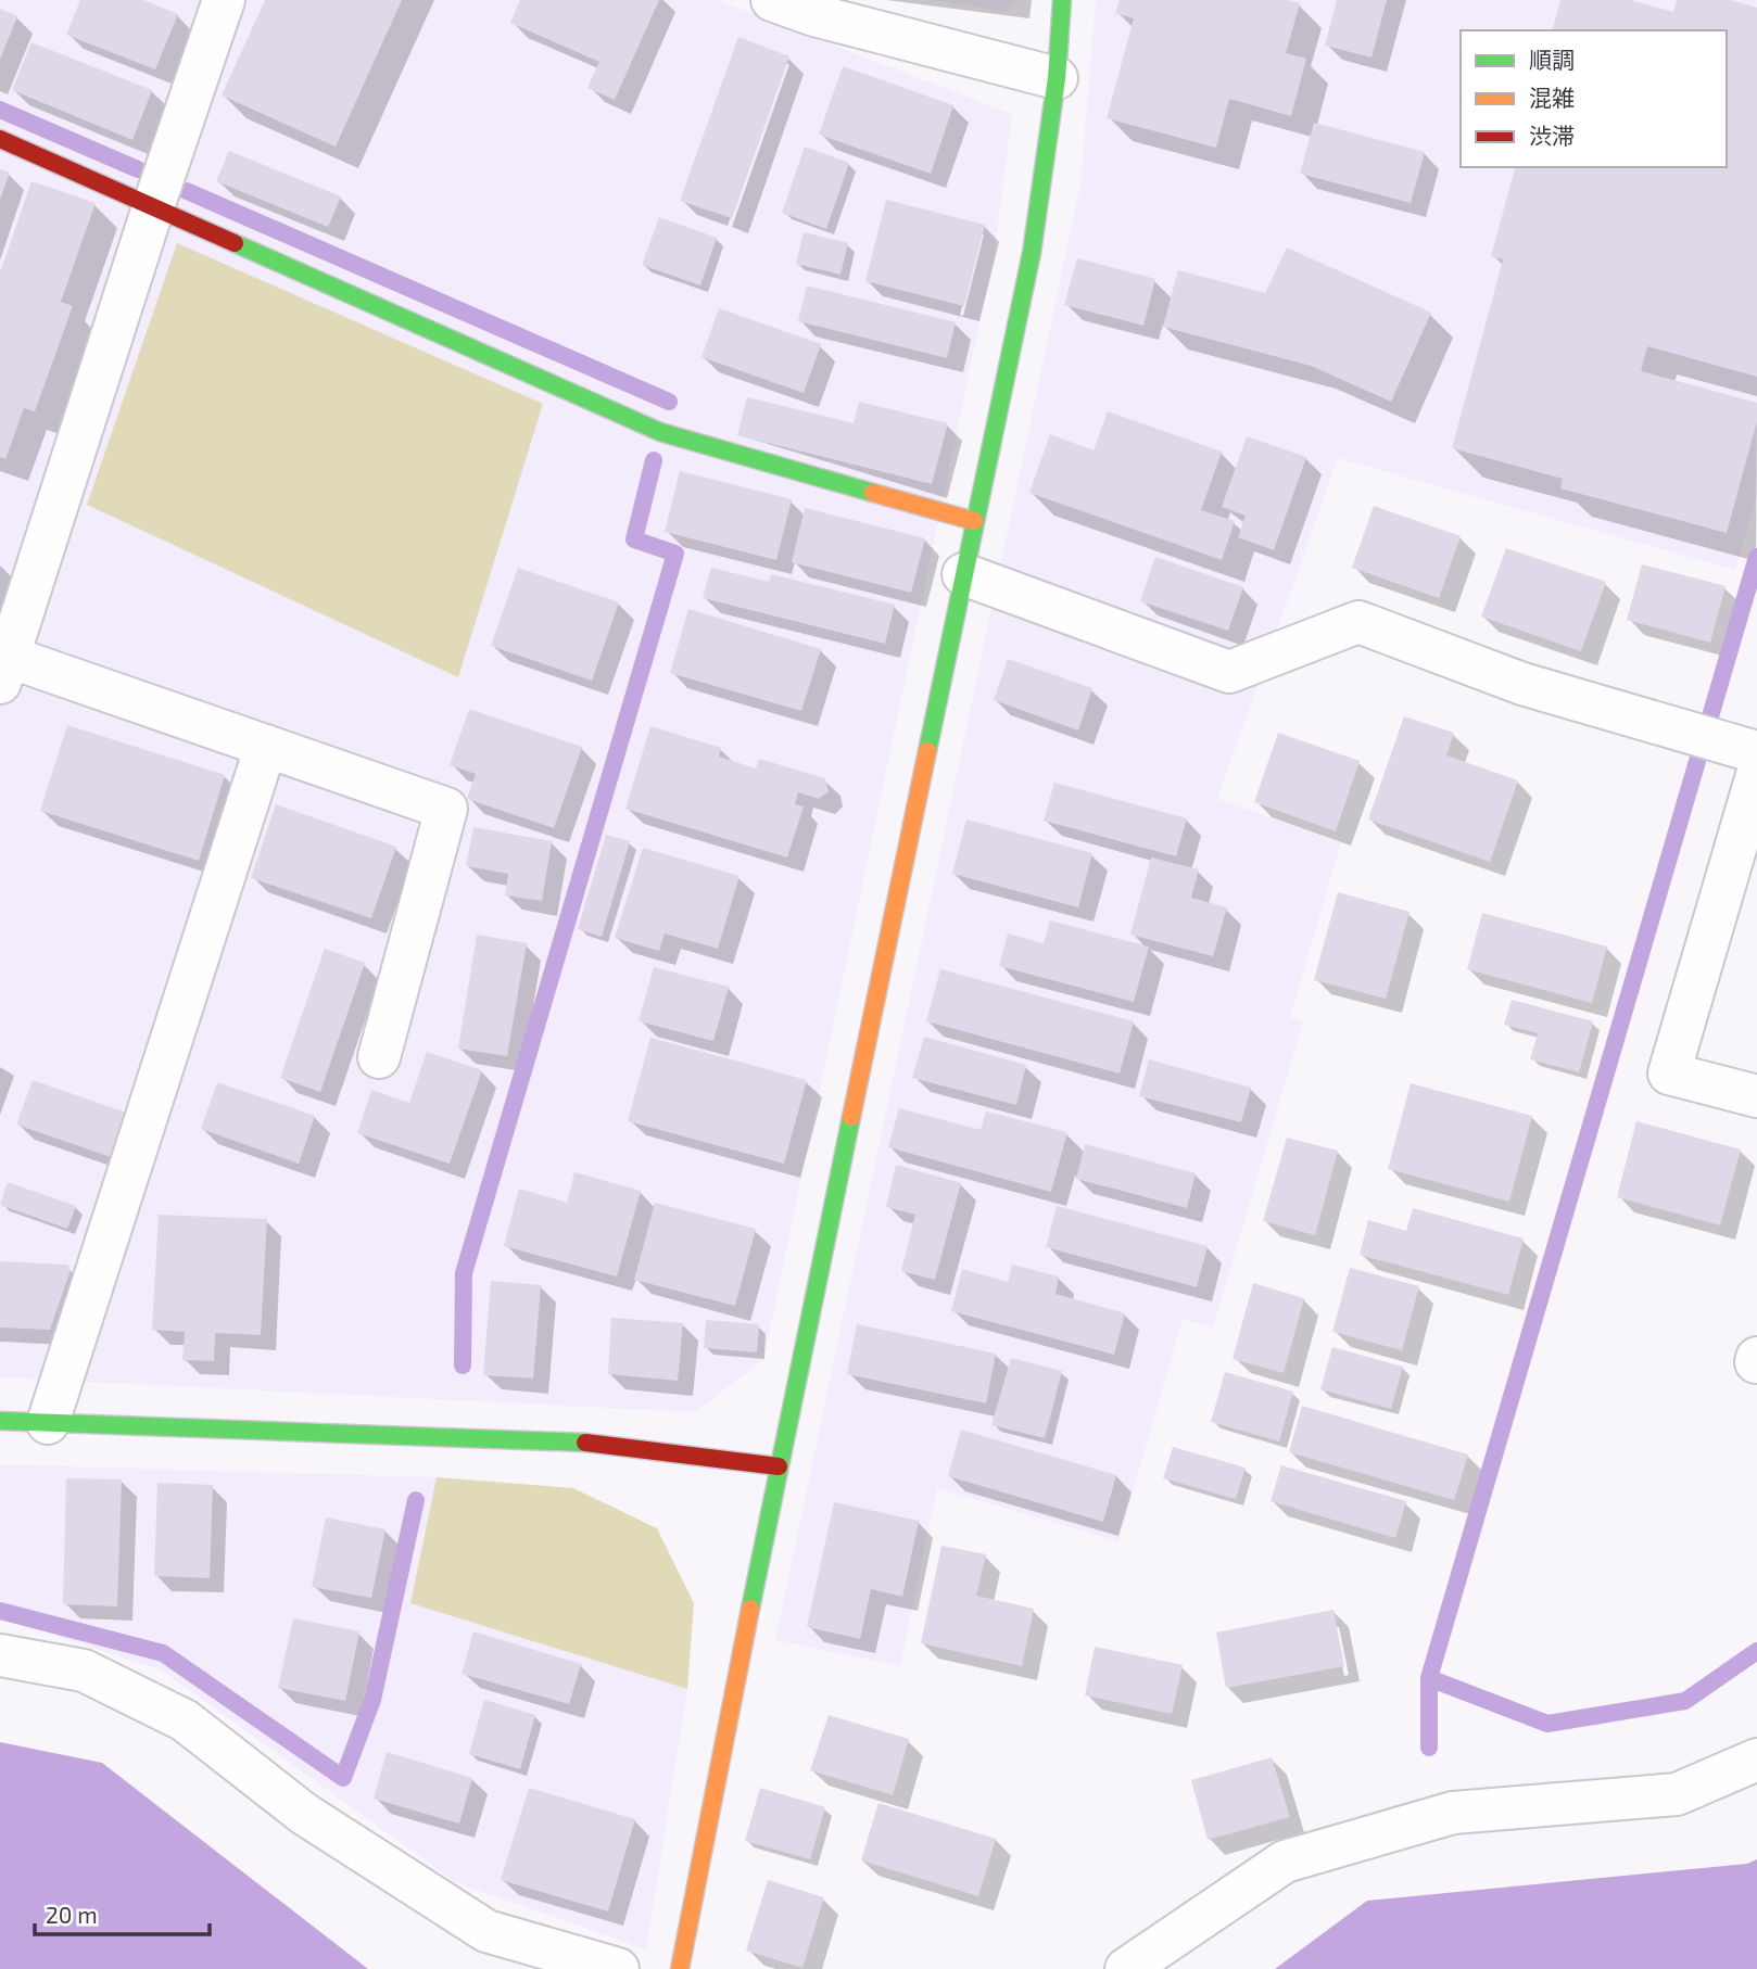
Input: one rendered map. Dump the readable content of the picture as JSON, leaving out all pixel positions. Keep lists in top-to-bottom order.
{
  "legend": ["順調", "混雑", "渋滞"],
  "scale_bar": "20 m"
}
